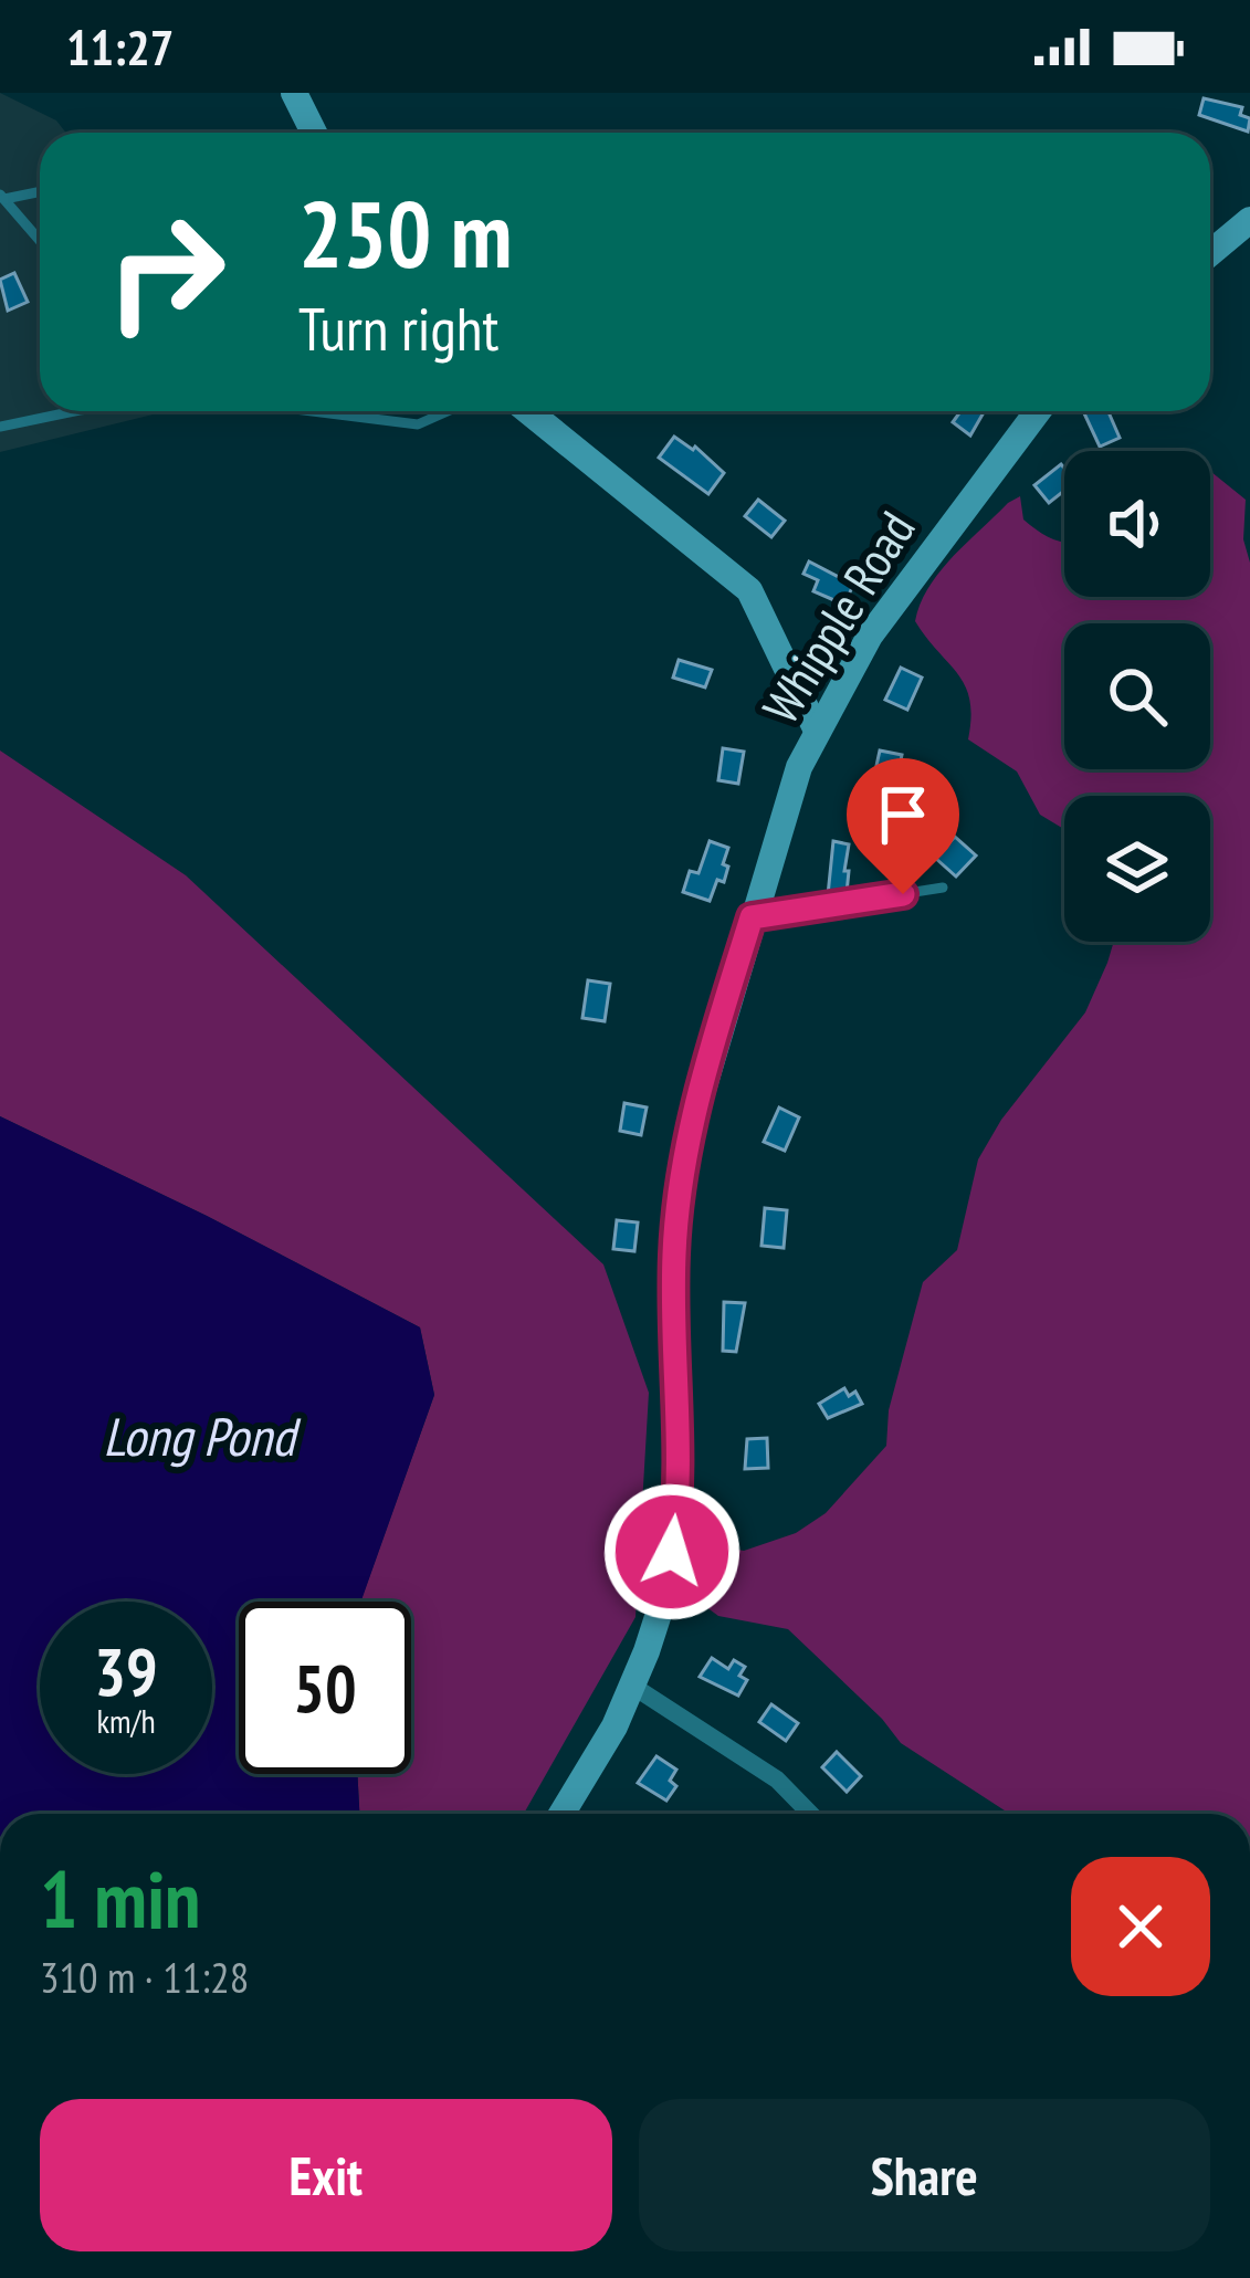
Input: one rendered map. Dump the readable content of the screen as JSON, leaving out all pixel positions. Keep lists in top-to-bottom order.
{
  "streets": {
    "main road": ["Whipple Road"]
  },
  "water": ["Long Pond"],
  "page": {
    "status": "11:27",
    "turn": ["250 m", "Turn right"],
    "speed": "39 km/h",
    "limit": "50",
    "heading": ["1 min", "310 m · 11:28"],
    "buttons": ["Exit", "Share"]
  }
}
